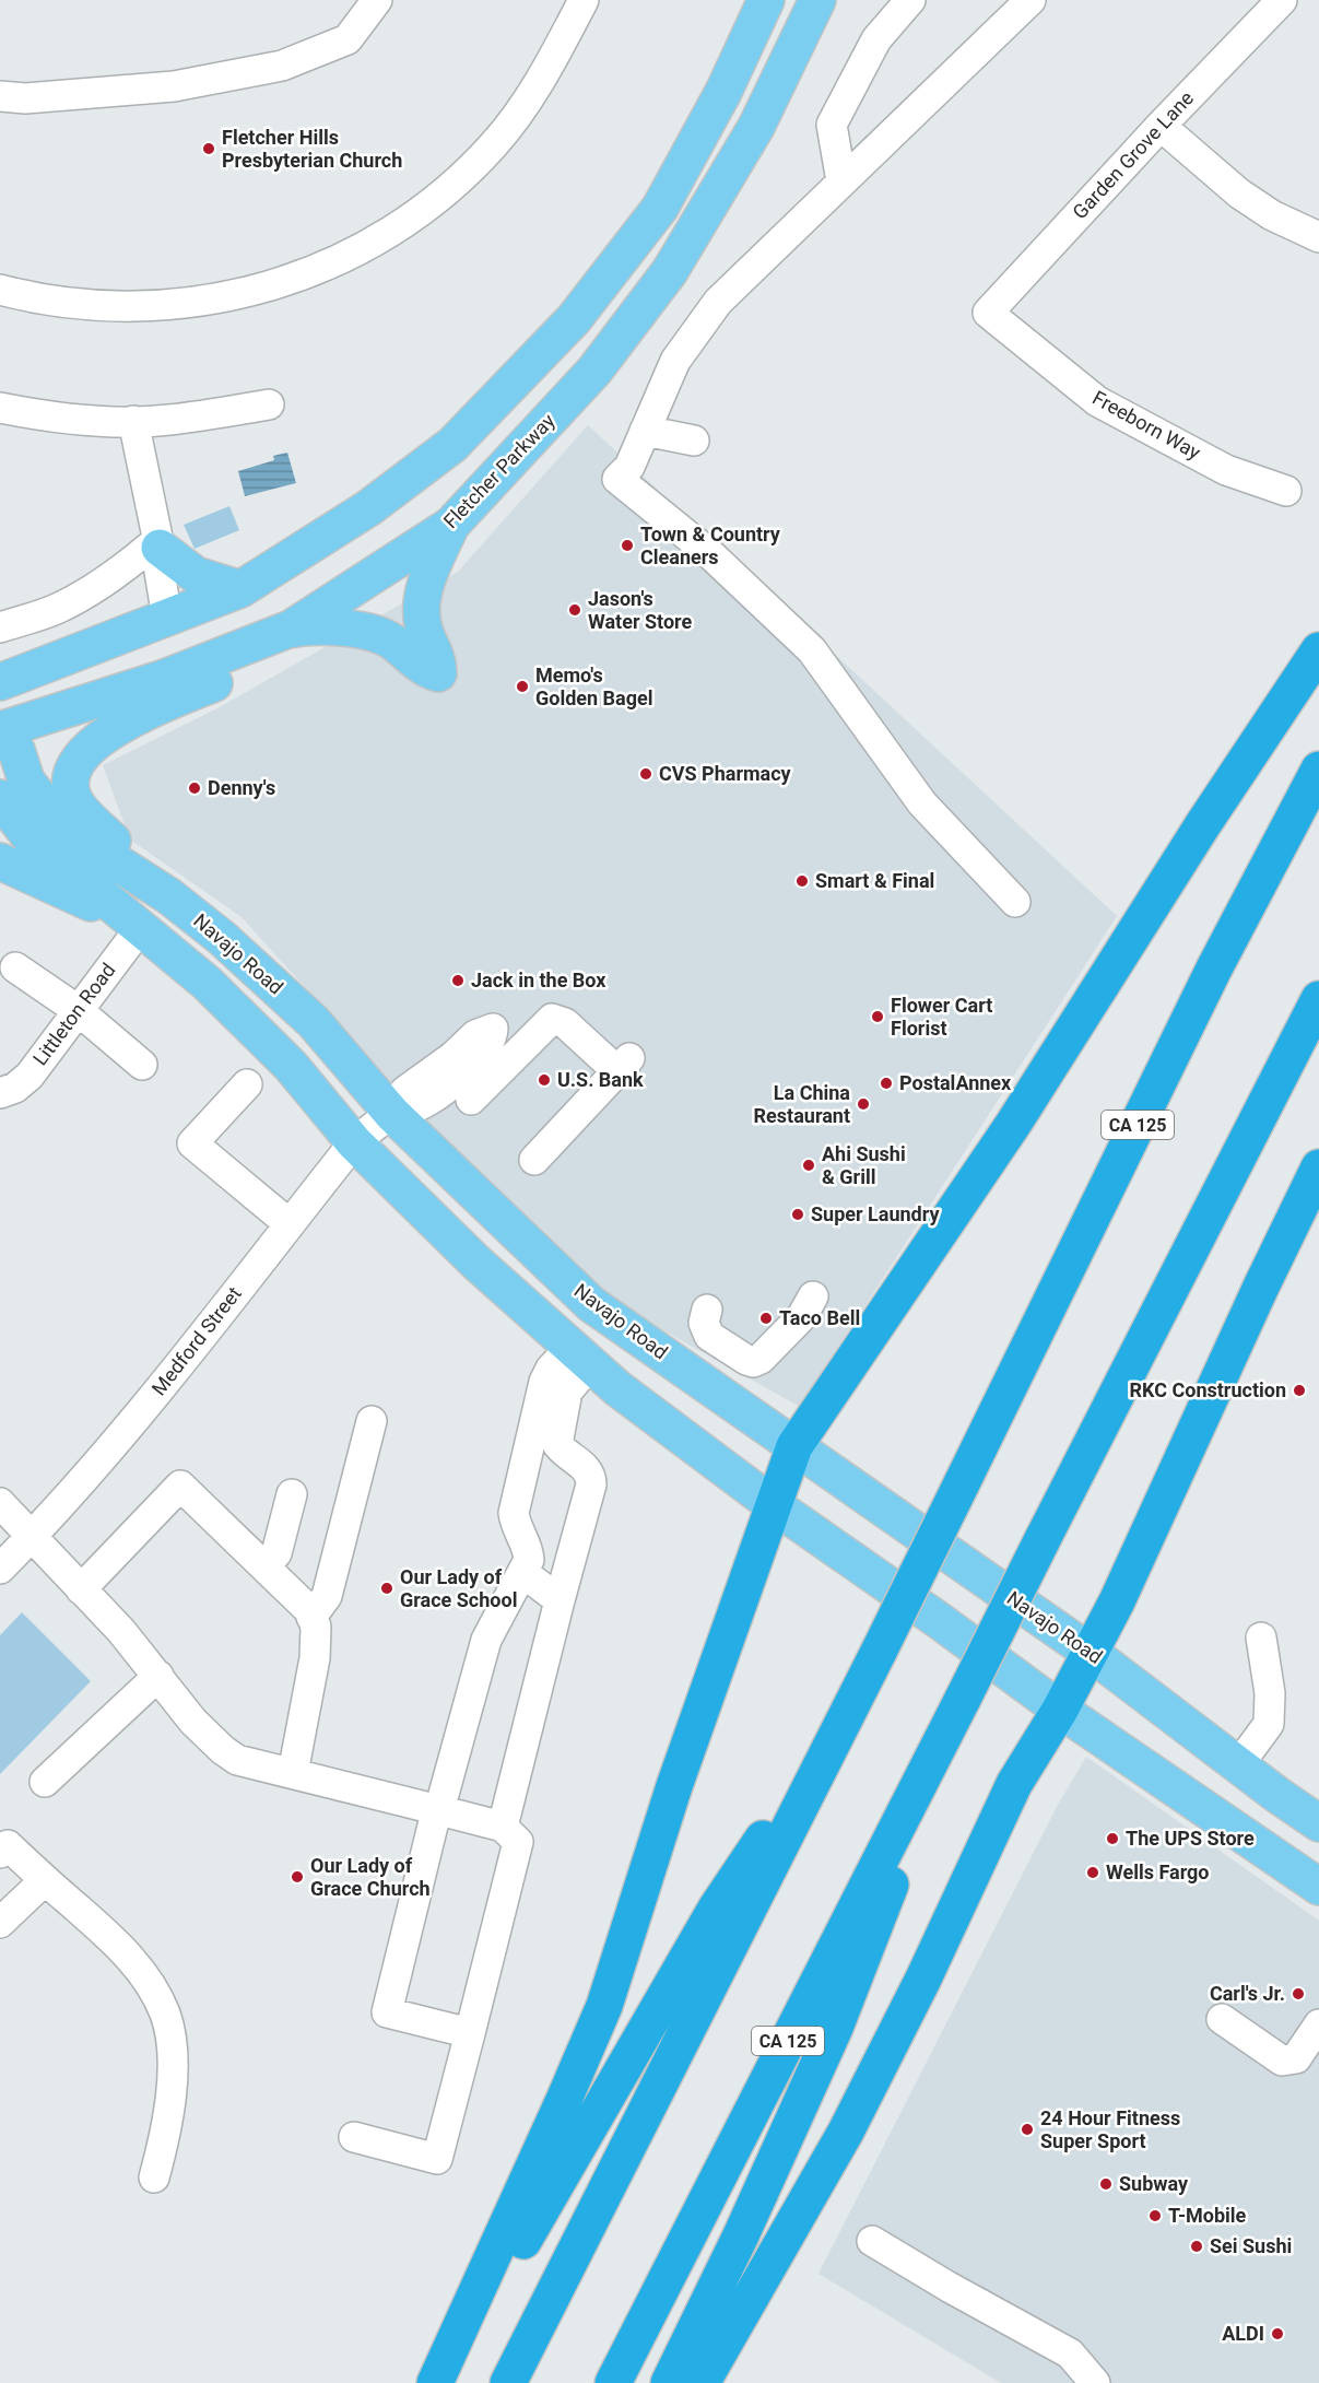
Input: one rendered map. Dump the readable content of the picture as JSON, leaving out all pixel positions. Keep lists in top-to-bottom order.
{
  "streets": {
    "highway": ["CA 125"],
    "main road": ["Fletcher Parkway", "Navajo Road"],
    "street": [
      "Garden Grove Lane",
      "Freeborn Way",
      "Littleton Road",
      "Medford Street"
    ]
  },
  "crossings": [
    ["Garden Grove Lane", "Freeborn Way"],
    ["Navajo Road", "Medford Street"]
  ],
  "places": [
    "Fletcher Hills Presbyterian Church",
    "Town & Country Cleaners",
    "Jason's Water Store",
    "Memo's Golden Bagel",
    "CVS Pharmacy",
    "Denny's",
    "Smart & Final",
    "Jack in the Box",
    "Flower Cart Florist",
    "U.S. Bank",
    "PostalAnnex",
    "La China Restaurant",
    "Ahi Sushi & Grill",
    "Super Laundry",
    "Taco Bell",
    "RKC Construction",
    "Our Lady of Grace School",
    "The UPS Store",
    "Wells Fargo",
    "Our Lady of Grace Church",
    "Carl's Jr.",
    "24 Hour Fitness Super Sport",
    "Subway",
    "T-Mobile",
    "Sei Sushi",
    "ALDI"
  ]
}
